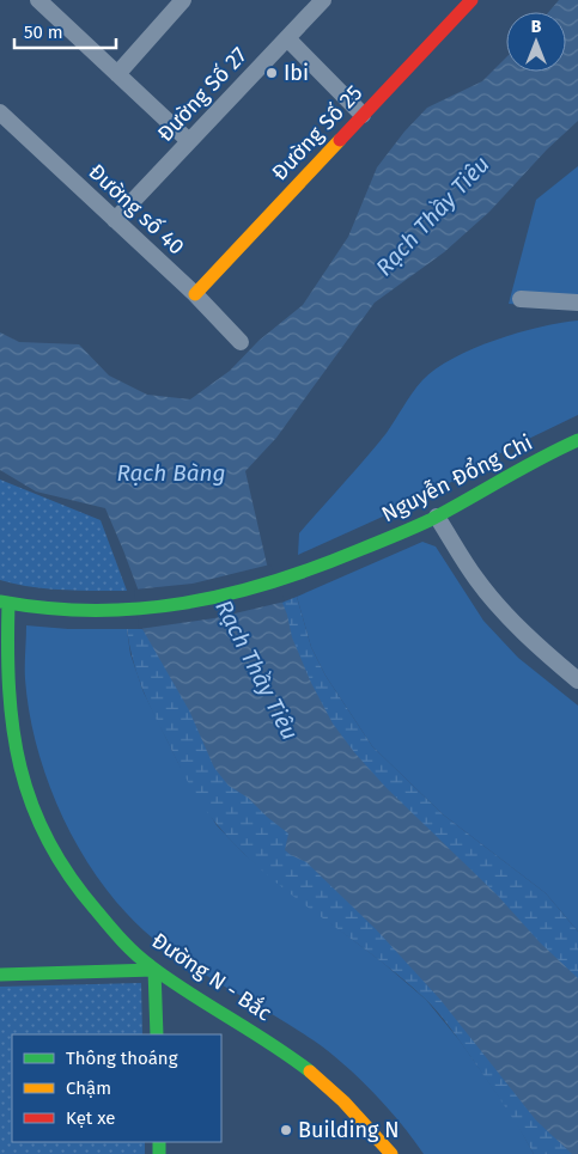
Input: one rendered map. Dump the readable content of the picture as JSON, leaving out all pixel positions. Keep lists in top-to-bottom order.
{
  "streets": {
    "street": [
      "Đường Số 27",
      "Đường Số 25",
      "Đường số 40",
      "Nguyễn Đổng Chi",
      "Đường N - Bắc"
    ]
  },
  "crossings": [
    ["Đường Số 27", "Đường số 40"],
    ["Đường Số 25", "Đường số 40"],
    ["Nguyễn Đổng Chi", "Đường N - Bắc"]
  ],
  "water": ["Rạch Thầy Tiêu", "Rạch Bàng"],
  "places": ["Ibi", "Building N"],
  "legend": ["Thông thoáng", "Chậm", "Kẹt xe"],
  "scale_bar": "50 m",
  "north": "top"
}
